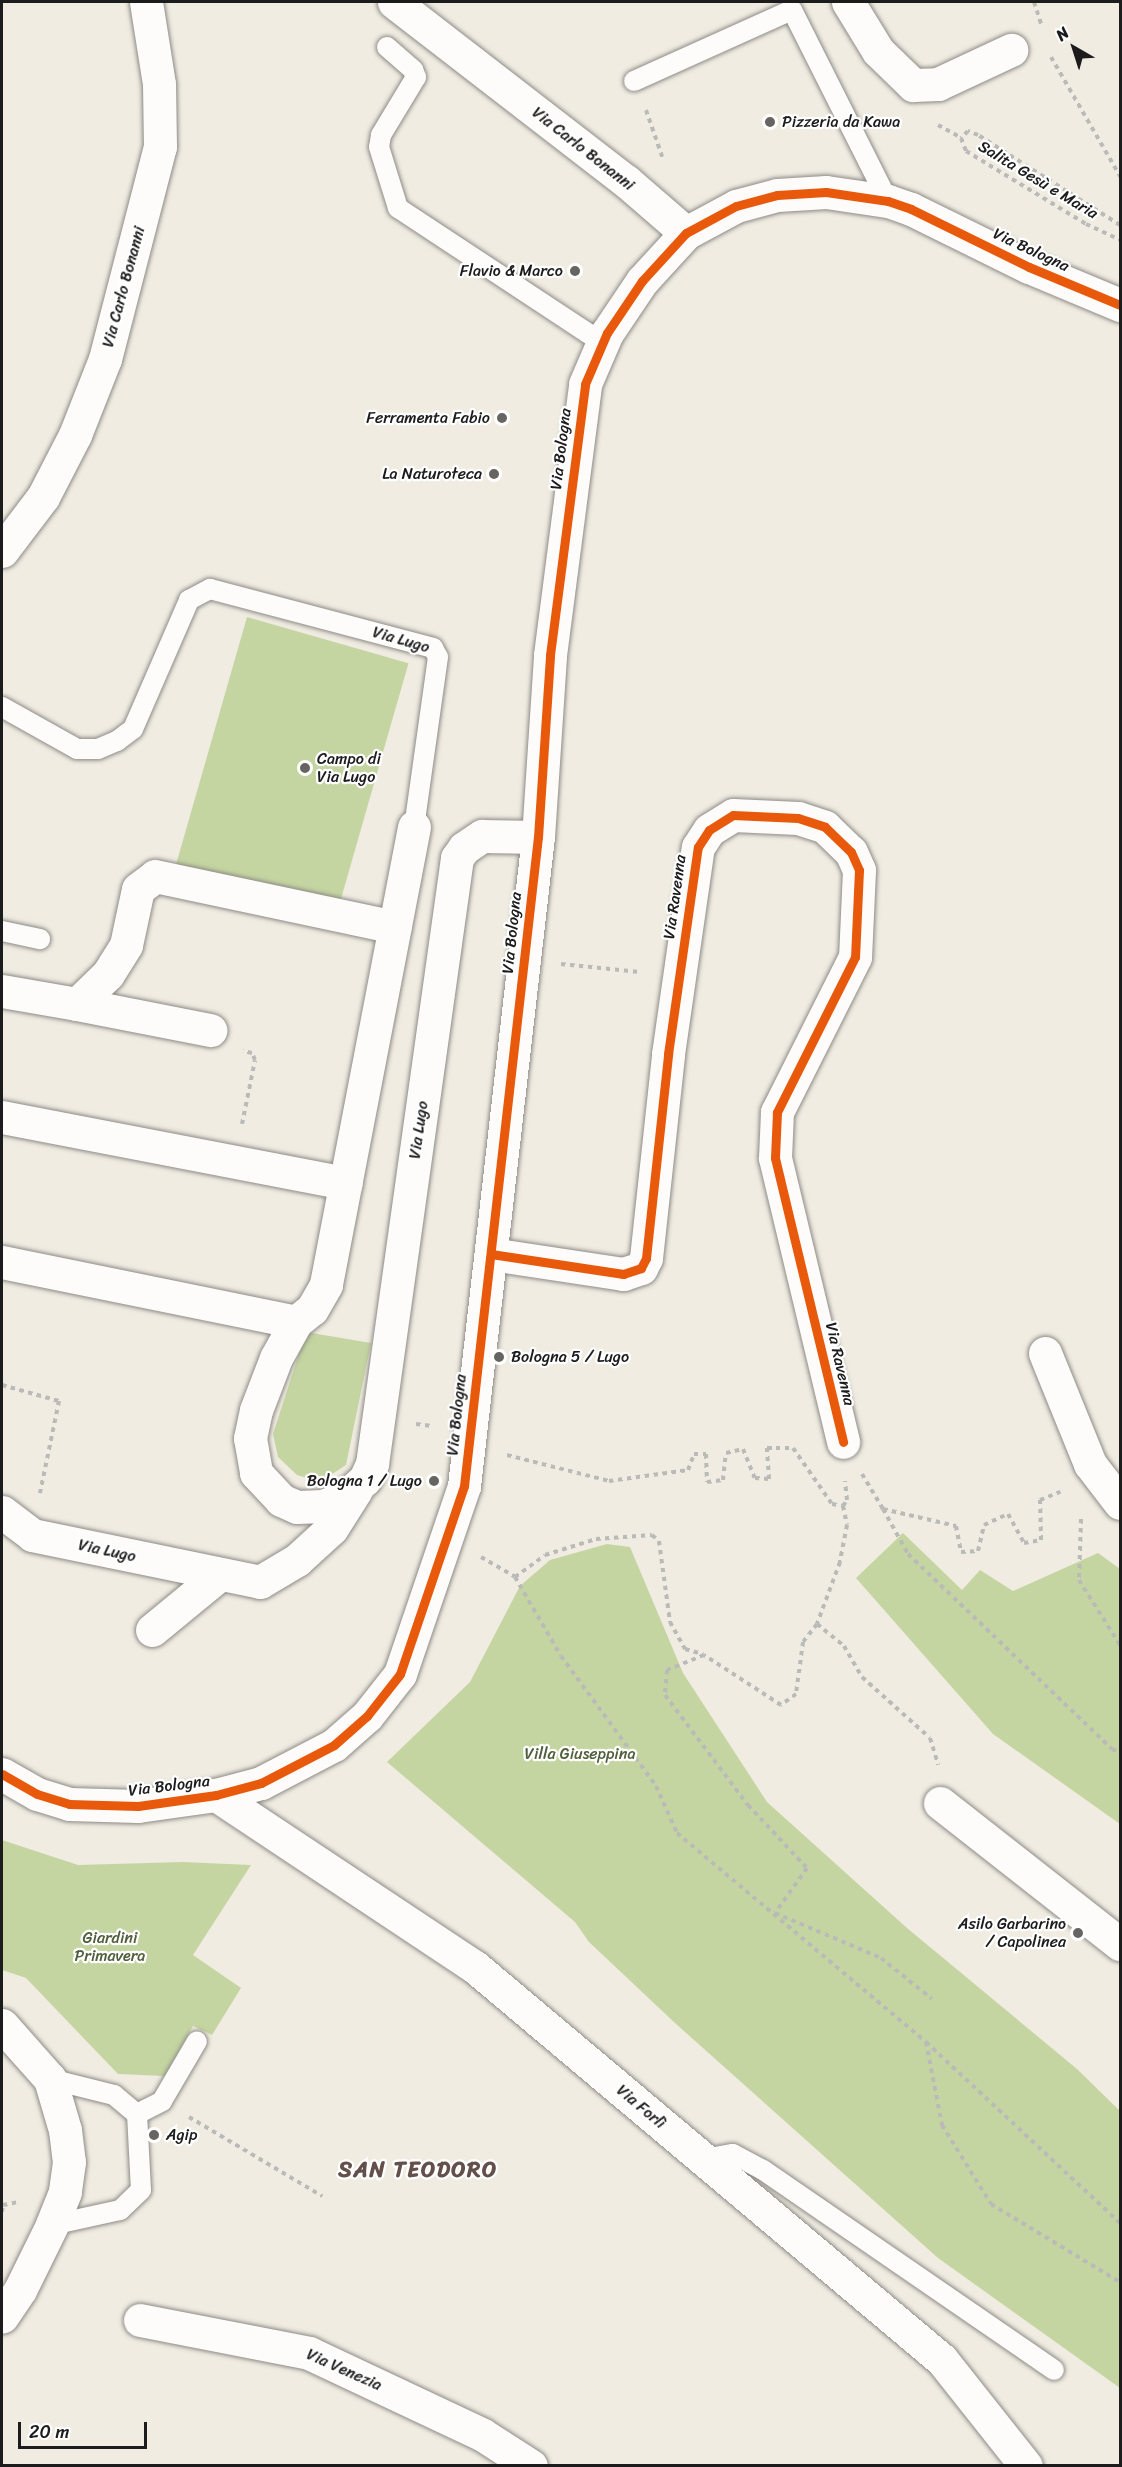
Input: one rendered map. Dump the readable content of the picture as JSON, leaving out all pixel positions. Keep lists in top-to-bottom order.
{
  "streets": {
    "street": [
      "Via Carlo Bonanni",
      "Via Bologna",
      "Via Lugo",
      "Via Ravenna",
      "Via Forlì",
      "Via Venezia"
    ],
    "path": ["Salita Gesù e Maria"]
  },
  "crossings": [
    ["Via Carlo Bonanni", "Via Bologna"],
    ["Via Bologna", "Via Lugo"],
    ["Via Bologna", "Via Ravenna"],
    ["Via Bologna", "Via Forlì"]
  ],
  "districts": ["SAN TEODORO"],
  "parks": ["Villa Giuseppina", "Giardini Primavera"],
  "places": [
    "Pizzeria da Kawa",
    "Flavio & Marco",
    "Ferramenta Fabio",
    "La Naturoteca",
    "Campo di Via Lugo",
    "Bologna 5 / Lugo",
    "Bologna 1 / Lugo",
    "Asilo Garbarino / Capolinea",
    "Agip"
  ],
  "scale_bar": "20 m",
  "north": "top left"
}
